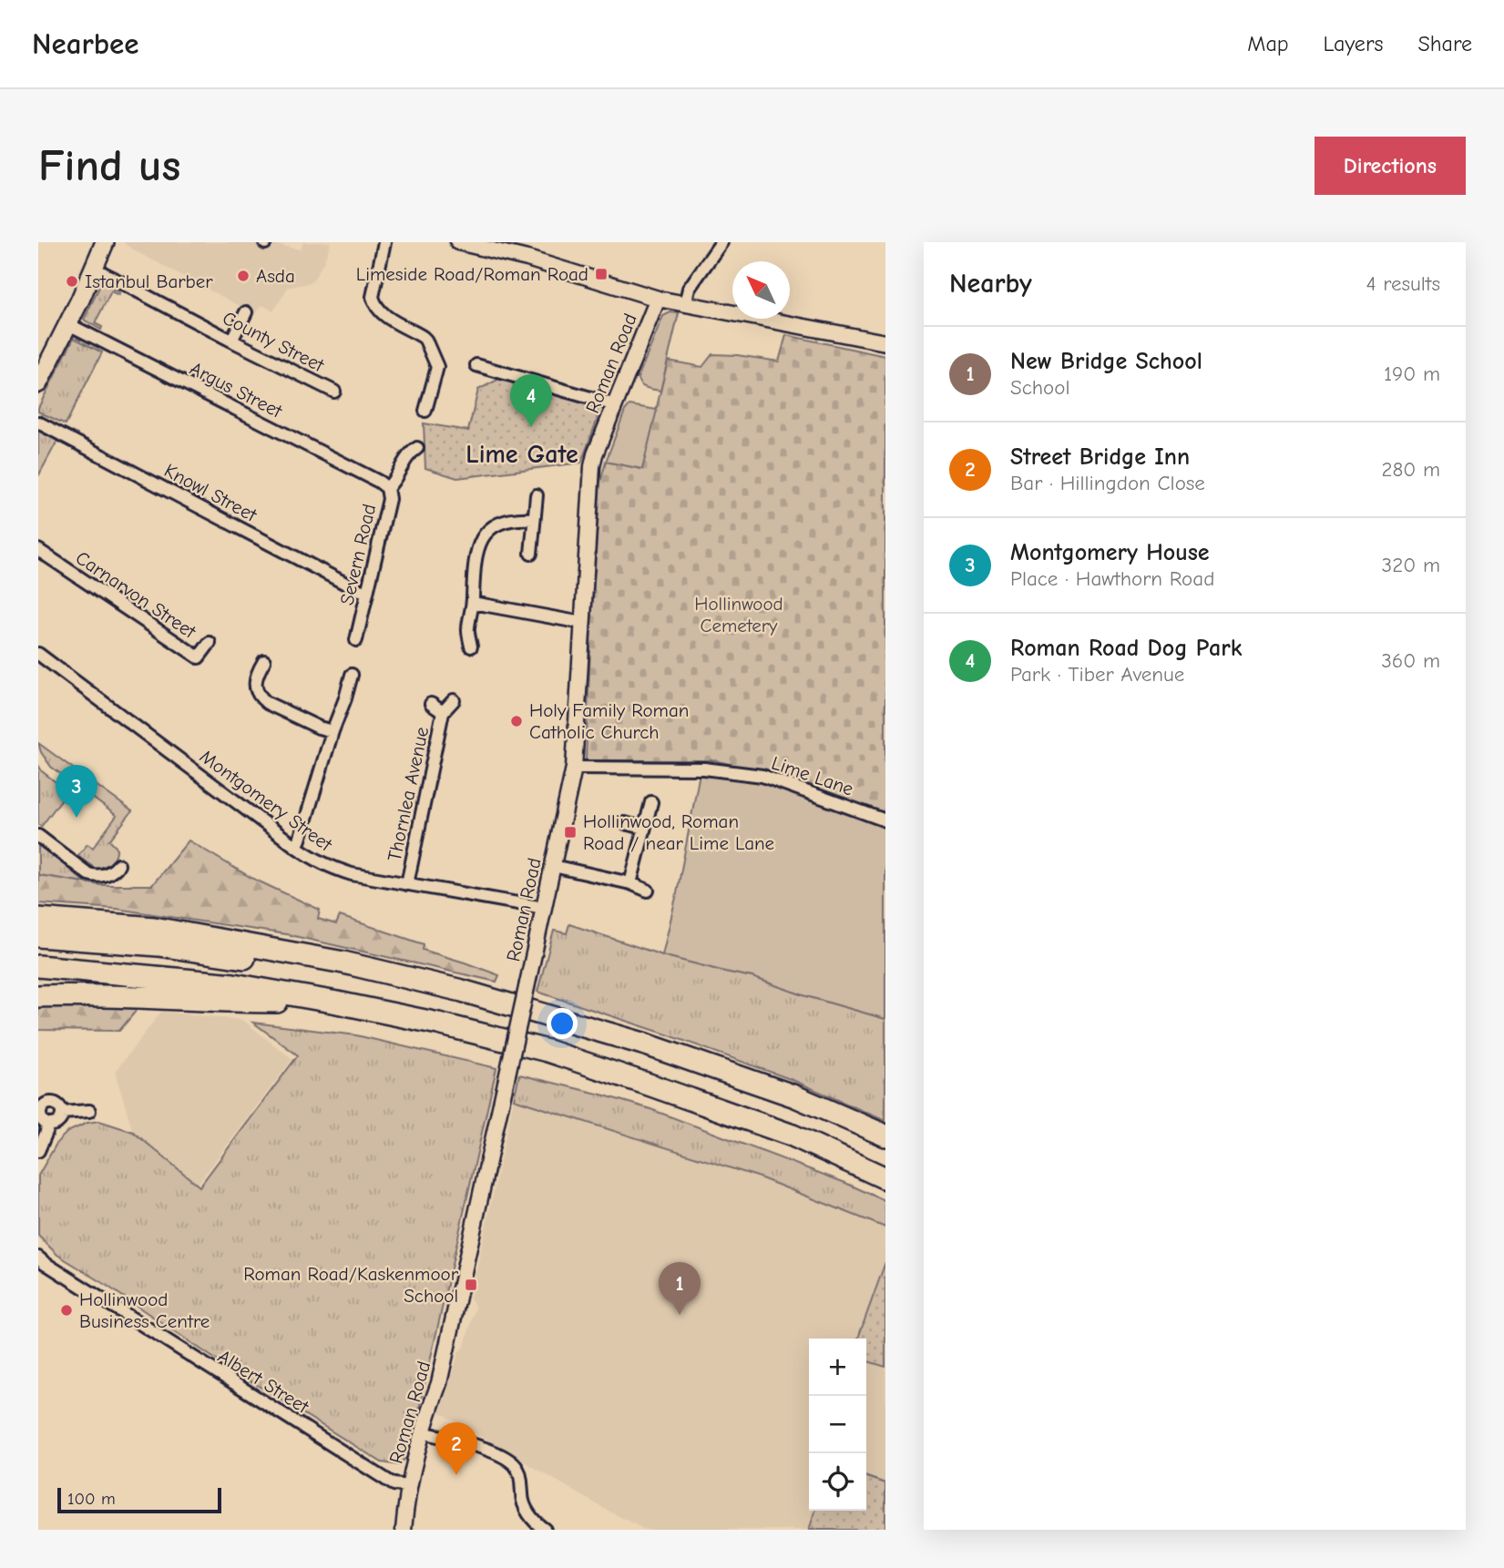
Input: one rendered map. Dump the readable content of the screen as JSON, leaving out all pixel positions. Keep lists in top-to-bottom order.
{
  "streets": {
    "street": [
      "County Street",
      "Roman Road",
      "Argus Street",
      "Knowl Street",
      "Severn Road",
      "Carnarvon Street",
      "Lime Lane",
      "Thornlea Avenue",
      "Montgomery Street",
      "Albert Street"
    ]
  },
  "crossings": [
    ["Roman Road", "Lime Lane"],
    ["Roman Road", "Montgomery Street"],
    ["Roman Road", "Albert Street"],
    ["Argus Street", "Severn Road"],
    ["Knowl Street", "Severn Road"],
    ["Thornlea Avenue", "Montgomery Street"]
  ],
  "districts": ["Lime Gate"],
  "parks": ["Hollinwood Cemetery"],
  "places": {
    "transit": ["Limeside Road/Roman Road", "Hollinwood, Roman Road / near Lime Lane", "Roman Road/Kaskenmoor School"],
    "other": [
      "Asda",
      "Istanbul Barber",
      "Holy Family Roman Catholic Church",
      "Hollinwood Business Centre"
    ]
  },
  "scale_bar": "100 m",
  "north": "top left",
  "page": {
    "header": "Nearbee",
    "nav": ["Map", "Layers", "Share"],
    "buttons": "Directions",
    "title": "Find us",
    "heading": ["Nearby", "4 results"],
    "list": [
      {
        "mark": "1",
        "name": "New Bridge School",
        "note": "School",
        "value": "190 m"
      },
      {
        "mark": "2",
        "name": "Street Bridge Inn",
        "note": "Bar · Hillingdon Close",
        "value": "280 m"
      },
      {
        "mark": "3",
        "name": "Montgomery House",
        "note": "Place · Hawthorn Road",
        "value": "320 m"
      },
      {
        "mark": "4",
        "name": "Roman Road Dog Park",
        "note": "Park · Tiber Avenue",
        "value": "360 m"
      }
    ],
    "pins": [
      "4",
      "3",
      "1",
      "2"
    ],
    "map_buttons": ["+", "−"],
    "scale": "100 m"
  }
}
